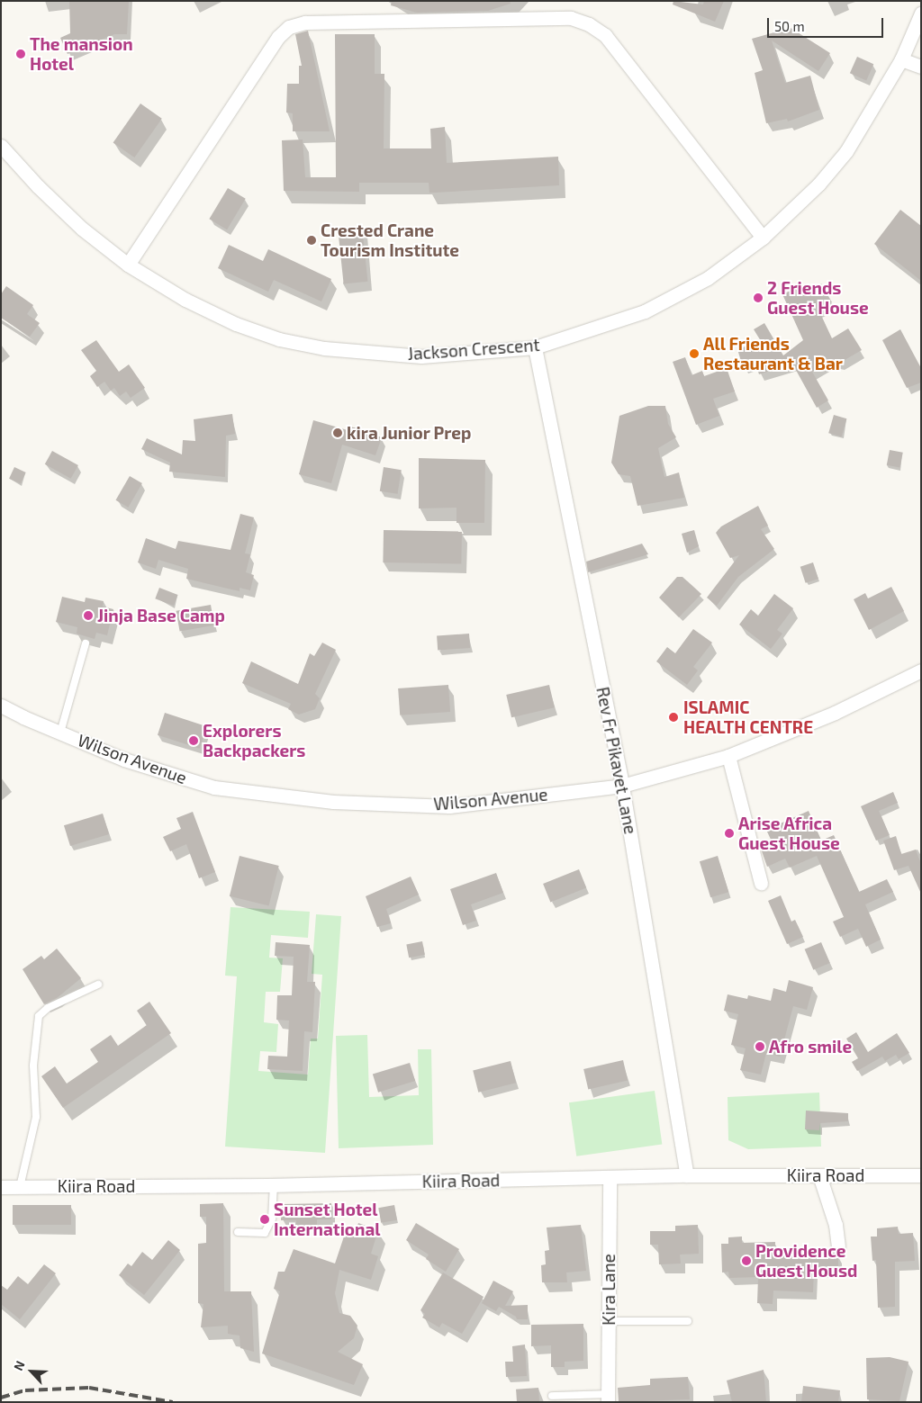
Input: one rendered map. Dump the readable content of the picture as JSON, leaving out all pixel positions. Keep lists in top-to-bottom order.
{
  "streets": {
    "street": [
      "Jackson Crescent",
      "Wilson Avenue",
      "Rev Fr Pikavet Lane",
      "Kiira Road",
      "Kira Lane"
    ]
  },
  "crossings": [
    ["Jackson Crescent", "Rev Fr Pikavet Lane"],
    ["Wilson Avenue", "Rev Fr Pikavet Lane"],
    ["Rev Fr Pikavet Lane", "Kiira Road"],
    ["Kiira Road", "Kira Lane"]
  ],
  "places": [
    "The mansion Hotel",
    "Crested Crane Tourism Institute",
    "2 Friends Guest House",
    "All Friends Restaurant & Bar",
    "kira Junior Prep",
    "Jinja Base Camp",
    "ISLAMIC HEALTH CENTRE",
    "Explorers Backpackers",
    "Arise Africa Guest House",
    "Afro smile",
    "Sunset Hotel International",
    "Providence Guest Housd"
  ],
  "scale_bar": "50 m",
  "north": "top left"
}
